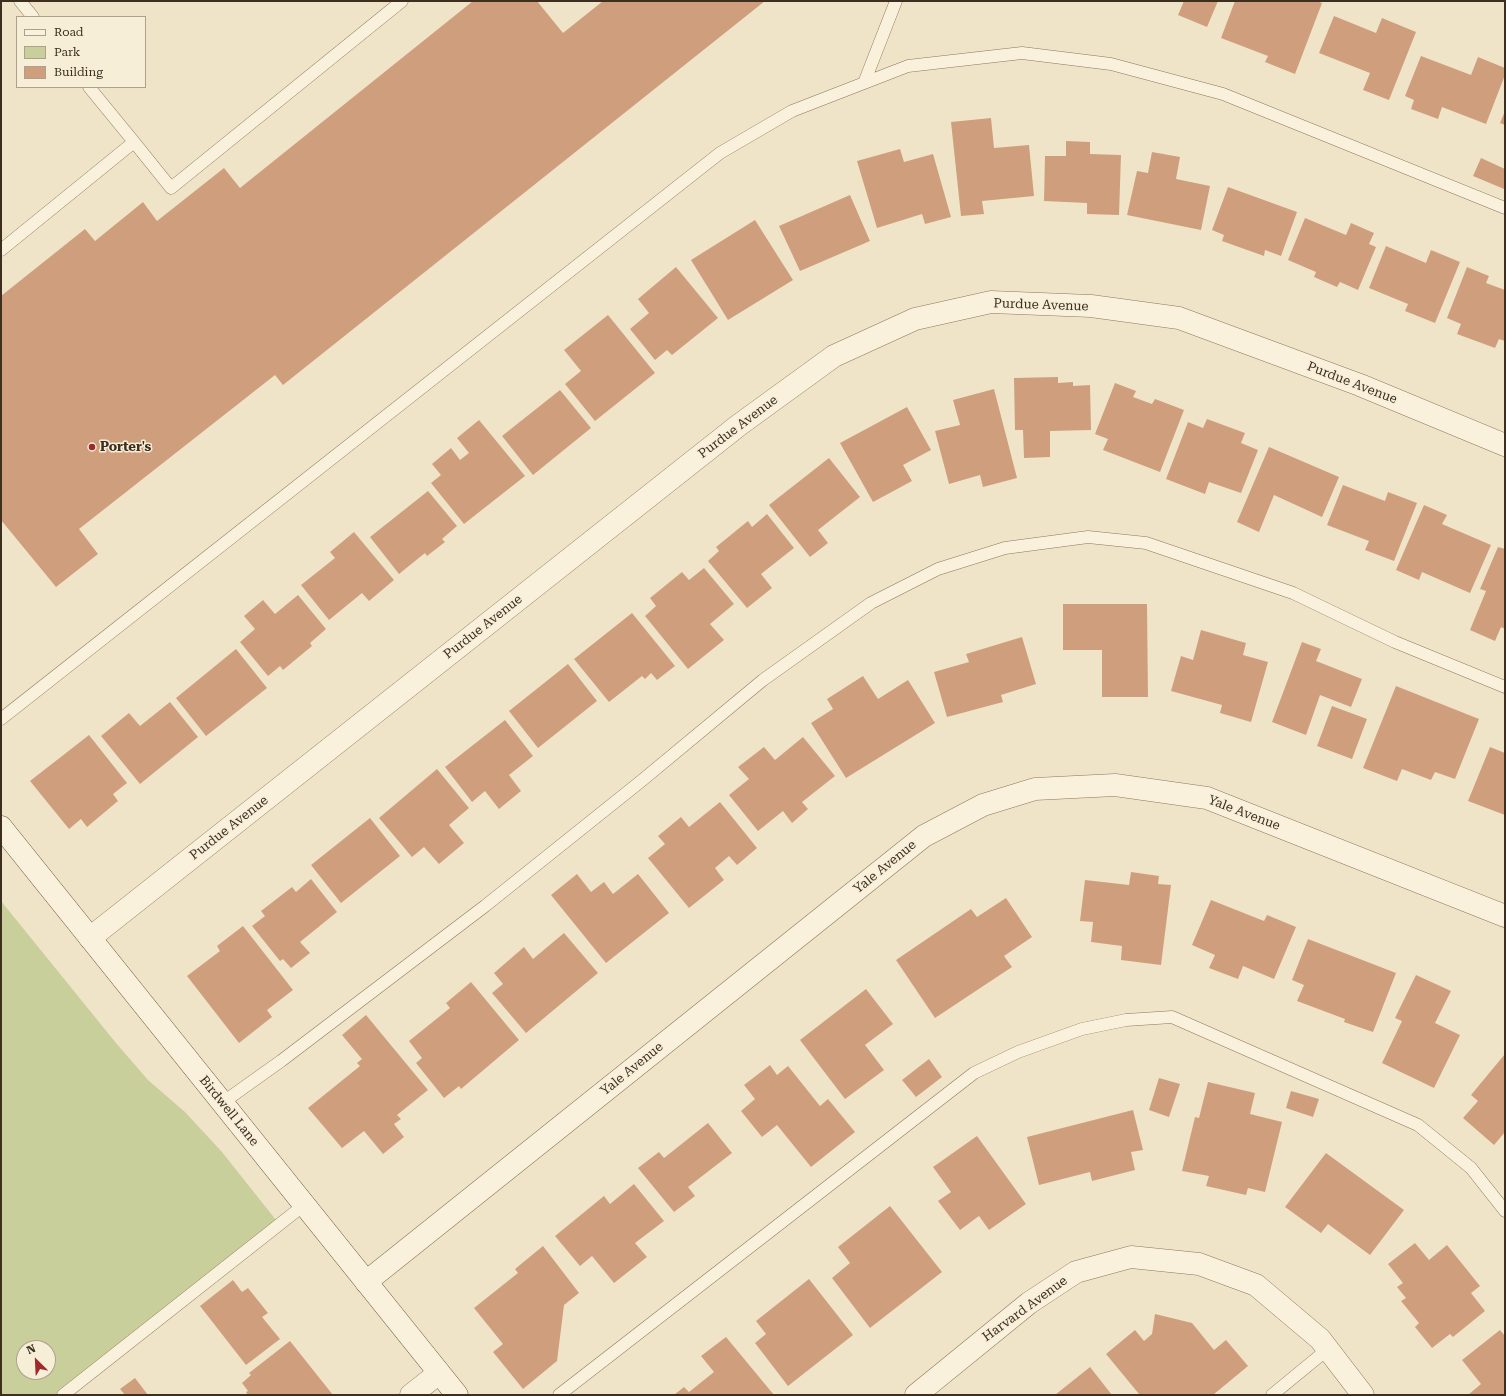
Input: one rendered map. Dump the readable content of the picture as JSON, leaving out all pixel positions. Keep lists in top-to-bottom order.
{
  "streets": {
    "street": [
      "Purdue Avenue",
      "Yale Avenue",
      "Birdwell Lane",
      "Harvard Avenue"
    ]
  },
  "crossings": [
    ["Purdue Avenue", "Birdwell Lane"],
    ["Yale Avenue", "Birdwell Lane"]
  ],
  "places": ["Porter's"],
  "legend": ["Road", "Park", "Building"],
  "north": "top left"
}
